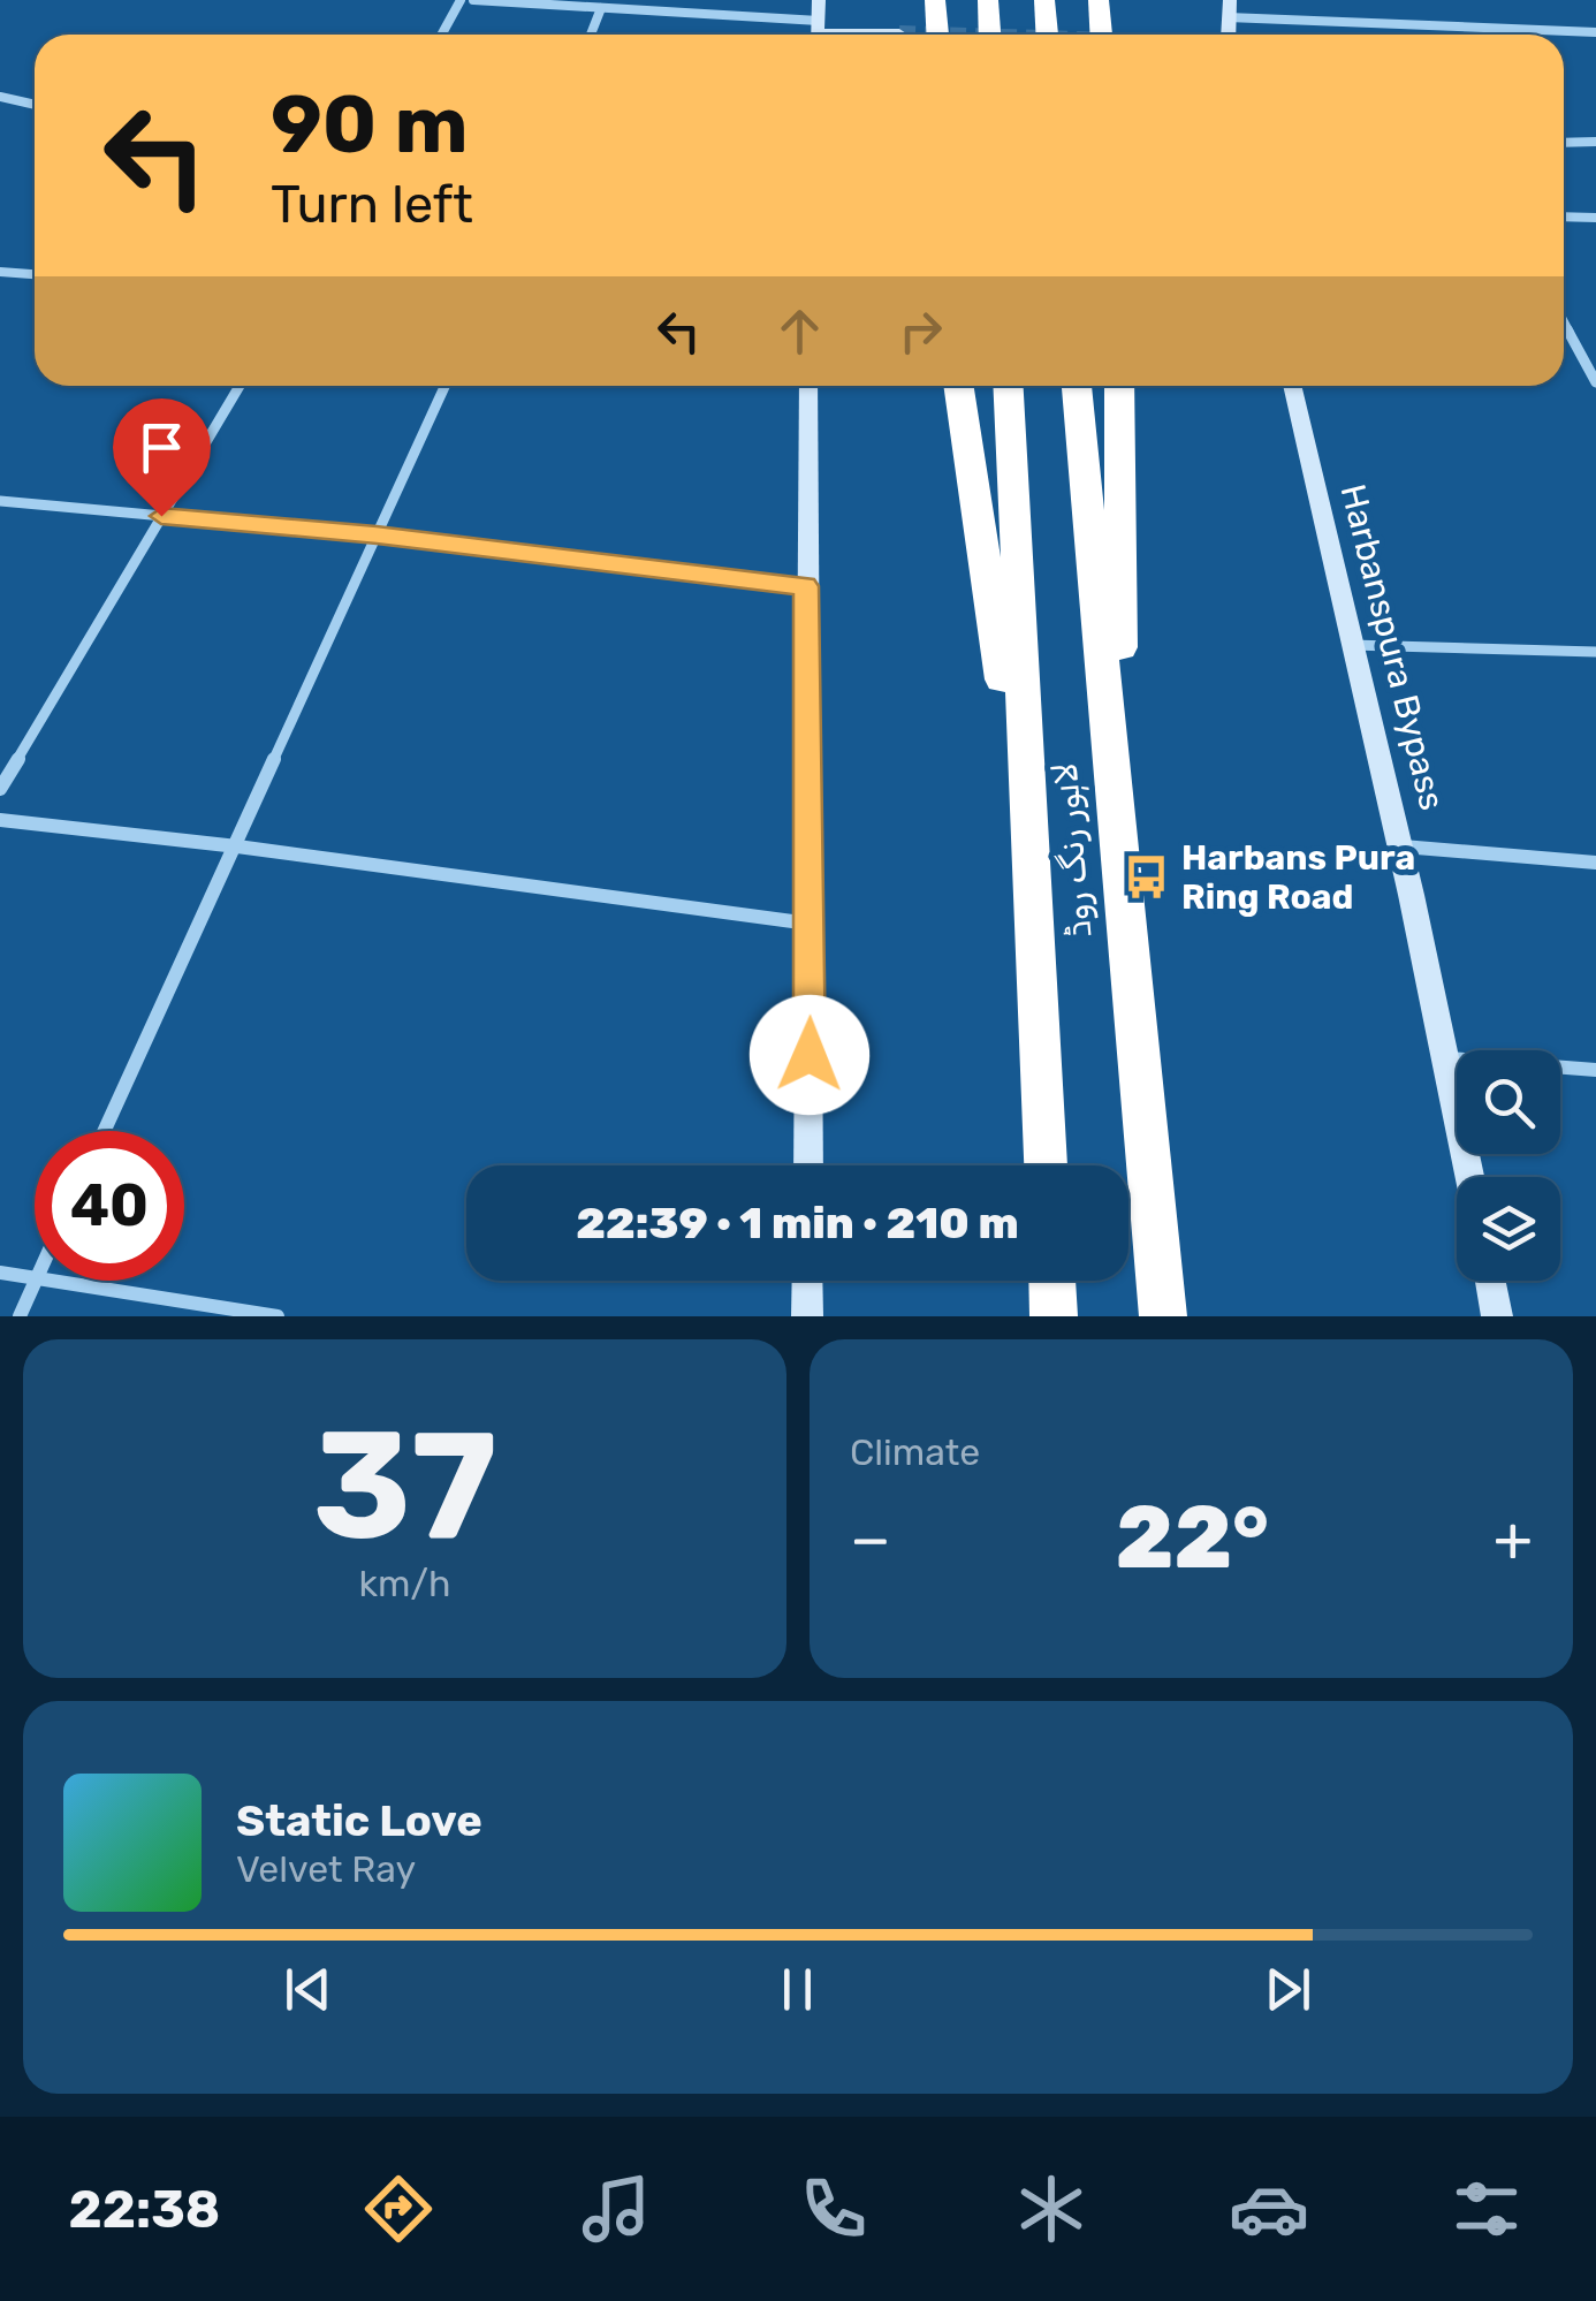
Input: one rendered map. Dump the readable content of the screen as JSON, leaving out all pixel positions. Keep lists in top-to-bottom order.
{
  "streets": {
    "highway": ["لاہور رنگ روڈ"],
    "street": ["Harbanspura Bypass"]
  },
  "places": {
    "bus stop": ["Harbans Pura Ring Road"]
  },
  "page": {
    "turn": ["90 m", "Turn left"],
    "limit": "40",
    "trip": "22:39 · 1 min · 210 m",
    "tile": [
      ["37", "km/h"],
      "Climate"
    ],
    "heat": ["−", "22°", "+"],
    "song": ["Static Love", "Velvet Ray"],
    "tabs": "22:38"
  }
}
